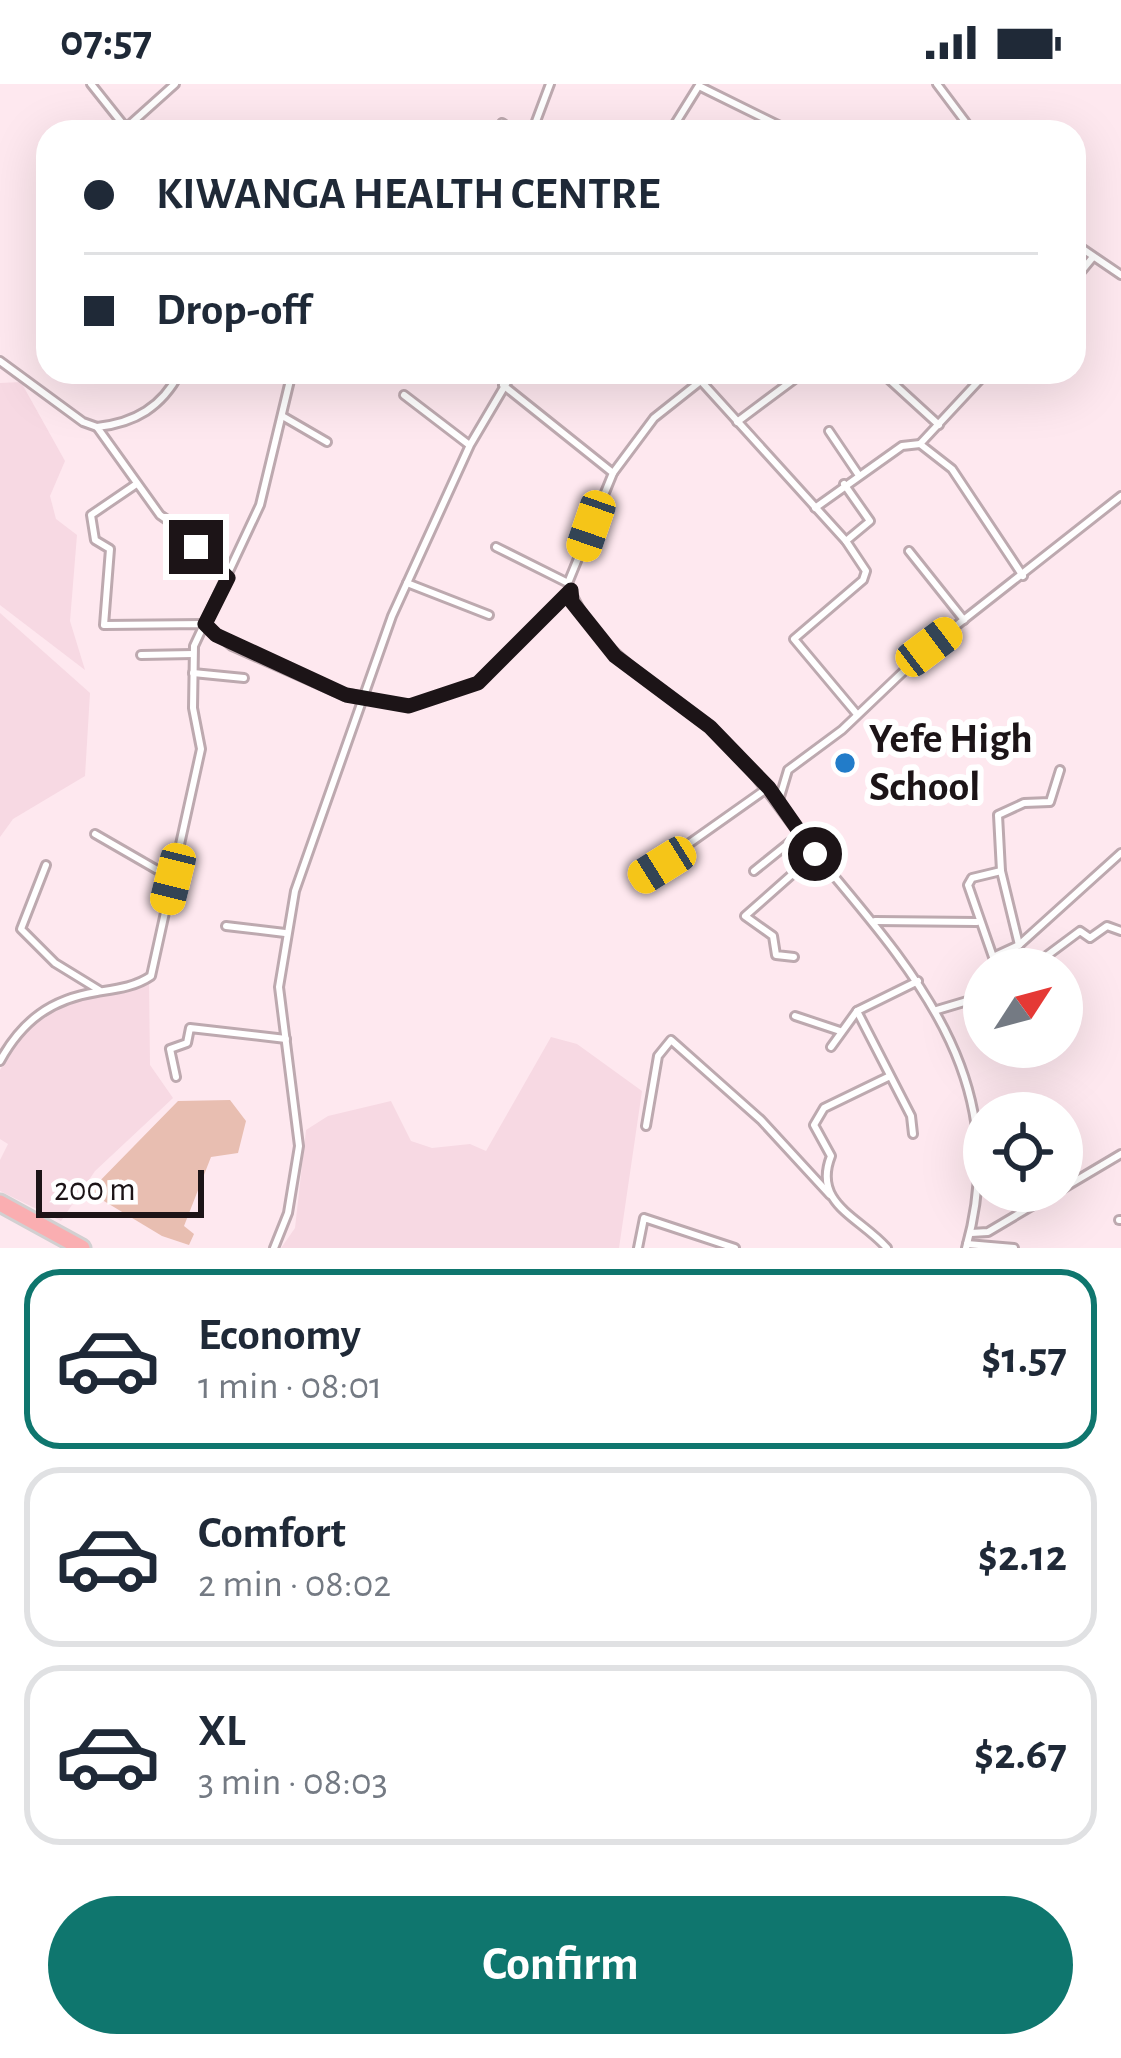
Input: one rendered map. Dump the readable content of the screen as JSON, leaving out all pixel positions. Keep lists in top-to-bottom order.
{
  "places": ["Yefe High School"],
  "scale_bar": "200 m",
  "north": "top right",
  "page": {
    "status": "07:57",
    "banner": ["KIWANGA HEALTH CENTRE", "Drop-off"],
    "scale": "200 m",
    "list": [
      {
        "name": "Economy",
        "note": "1 min · 08:01",
        "value": "$1.57"
      },
      {
        "name": "Comfort",
        "note": "2 min · 08:02",
        "value": "$2.12"
      },
      {
        "name": "XL",
        "note": "3 min · 08:03",
        "value": "$2.67"
      }
    ],
    "buttons": "Confirm"
  }
}
